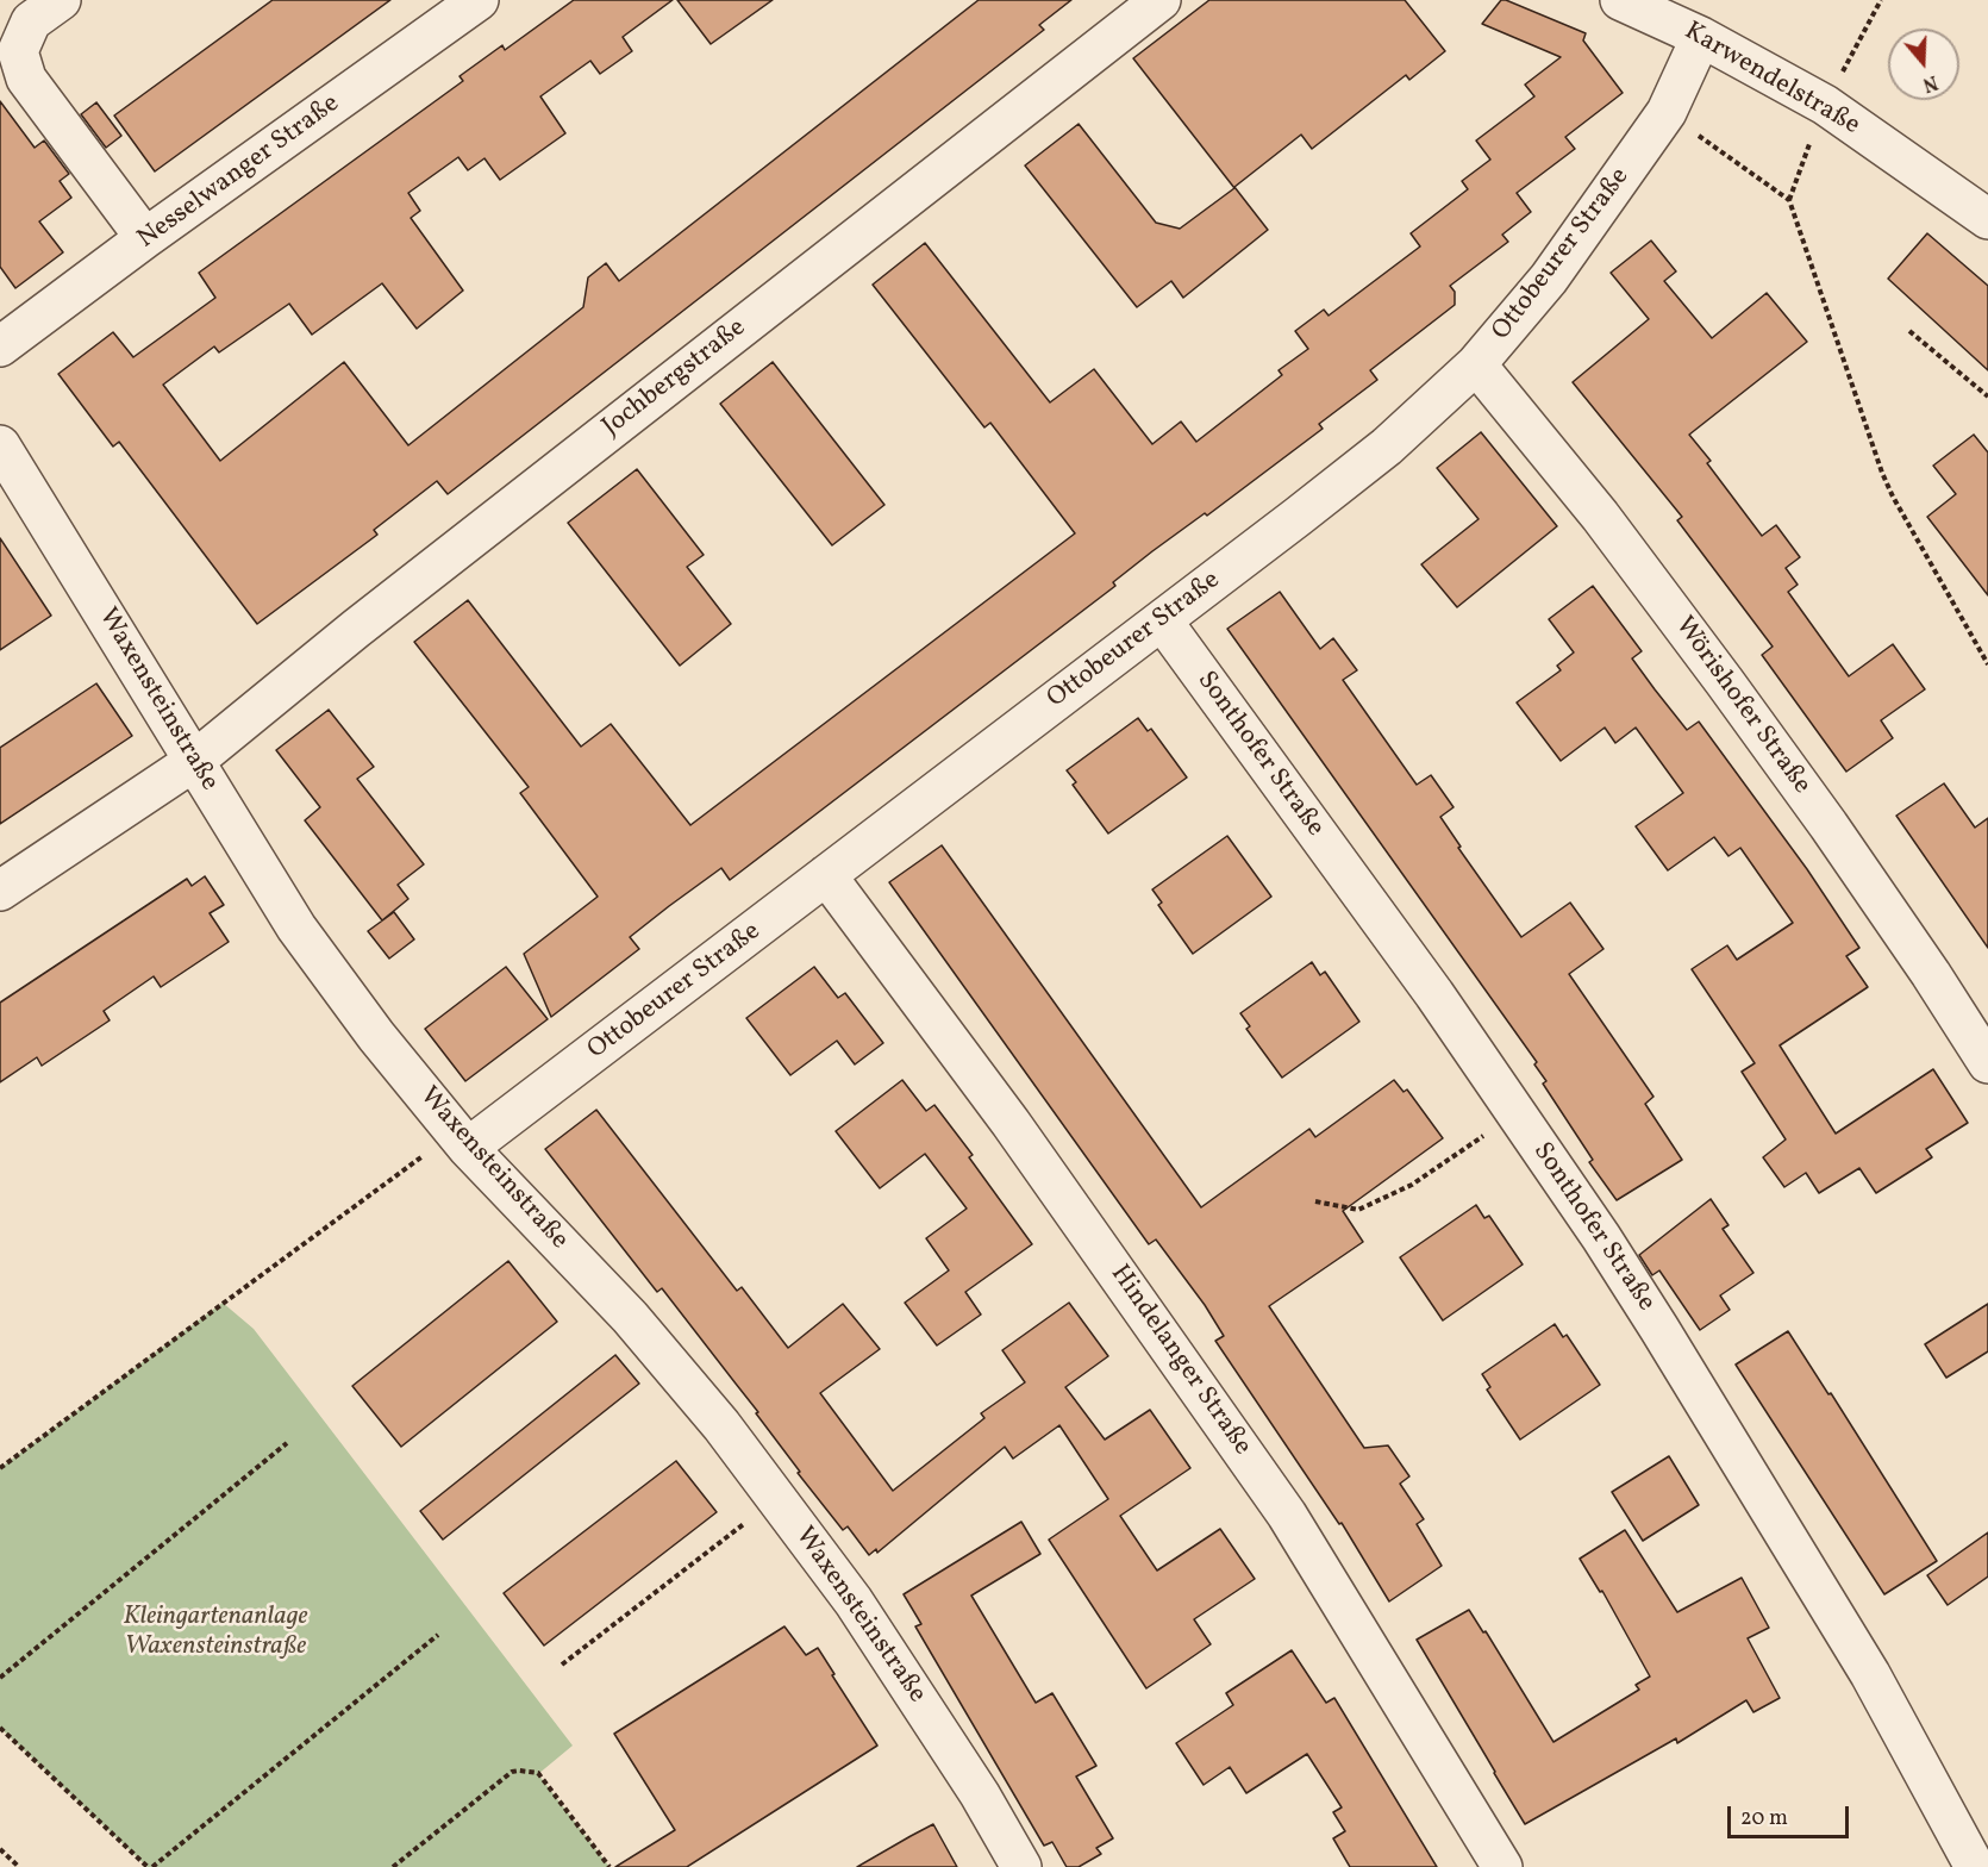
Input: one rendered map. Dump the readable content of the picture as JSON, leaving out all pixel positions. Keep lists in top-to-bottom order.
{
  "streets": {
    "street": [
      "Karwendelstraße",
      "Nesselwanger Straße",
      "Ottobeurer Straße",
      "Jochbergstraße",
      "Waxensteinstraße",
      "Wörishofer Straße",
      "Sonthofer Straße",
      "Hindelanger Straße"
    ]
  },
  "crossings": [
    ["Karwendelstraße", "Ottobeurer Straße"],
    ["Ottobeurer Straße", "Waxensteinstraße"],
    ["Ottobeurer Straße", "Wörishofer Straße"],
    ["Ottobeurer Straße", "Sonthofer Straße"],
    ["Ottobeurer Straße", "Hindelanger Straße"],
    ["Jochbergstraße", "Waxensteinstraße"]
  ],
  "parks": ["Kleingartenanlage Waxensteinstraße"],
  "scale_bar": "20 m",
  "north": "bottom"
}
